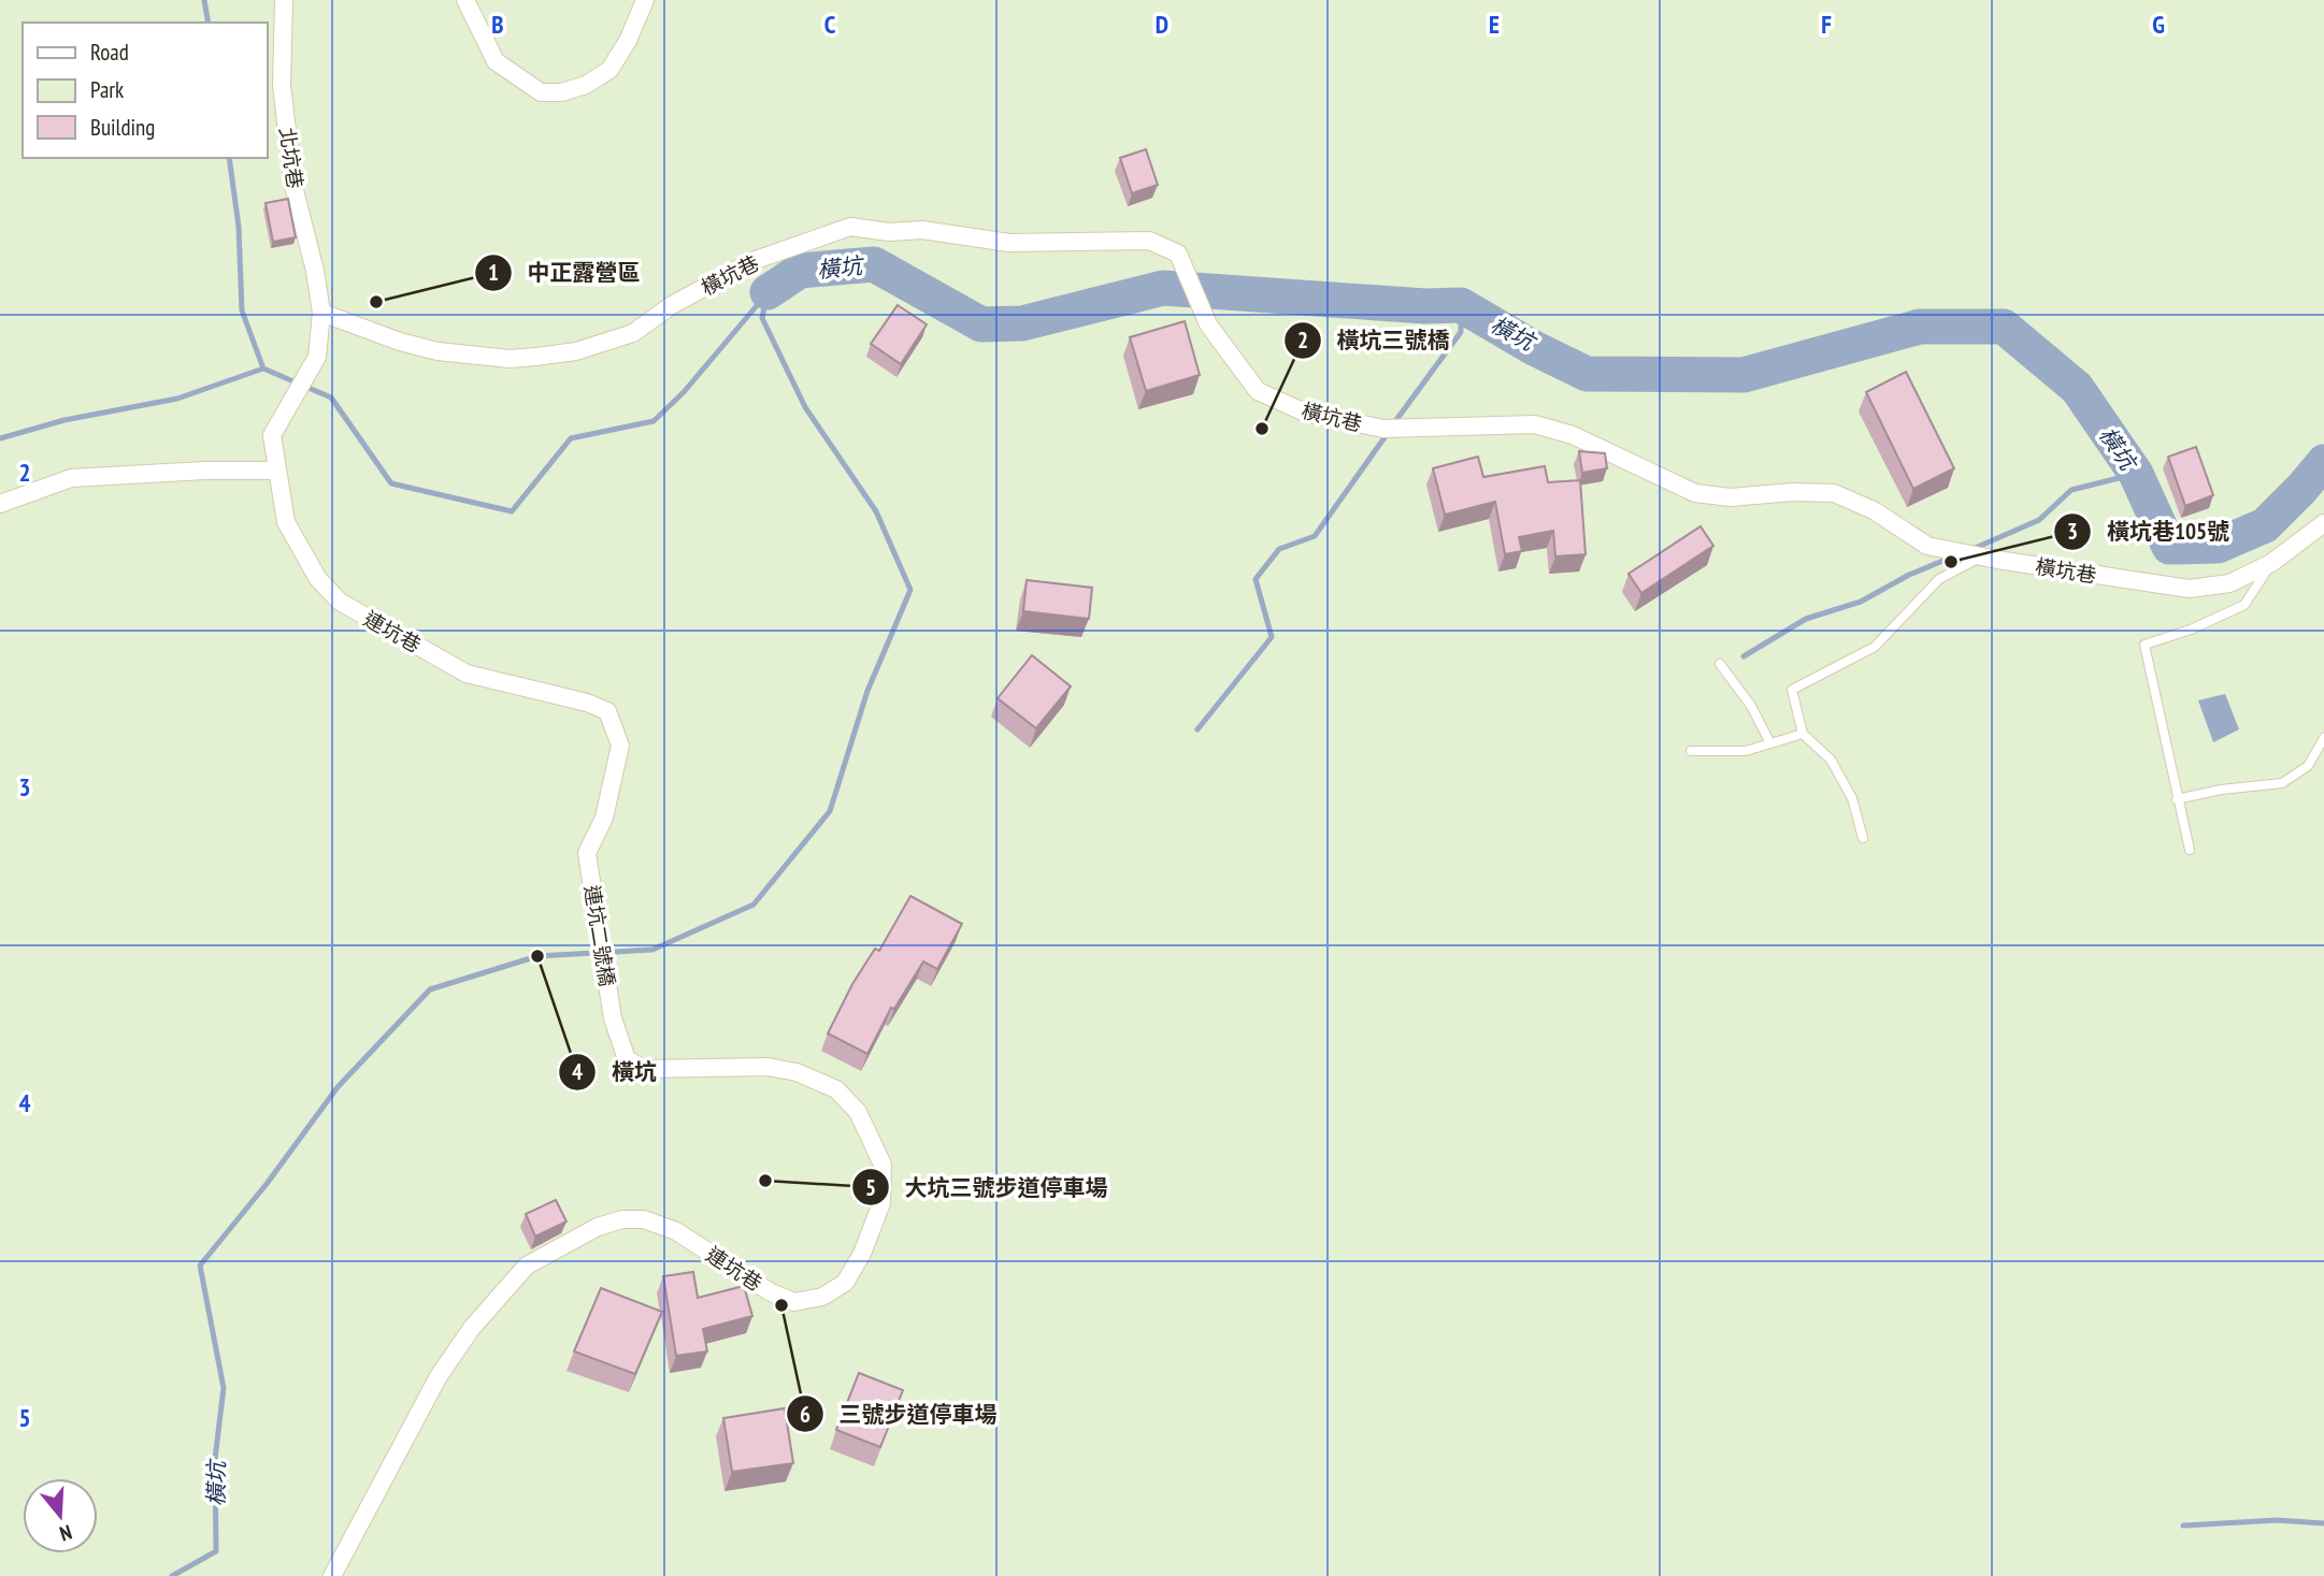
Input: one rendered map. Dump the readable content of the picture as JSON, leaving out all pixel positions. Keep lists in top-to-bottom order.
{
  "streets": {
    "street": [
      "北坑巷",
      "橫坑巷",
      "連坑巷",
      "連坑二號橋"
    ]
  },
  "crossings": [
    ["北坑巷", "橫坑巷"],
    ["北坑巷", "連坑巷"],
    ["橫坑巷", "連坑巷"],
    ["連坑巷", "連坑二號橋"]
  ],
  "water": ["橫坑"],
  "places": [
    "中正露營區",
    "橫坑三號橋",
    "橫坑巷105號",
    "橫坑",
    "大坑三號步道停車場",
    "三號步道停車場"
  ],
  "legend": ["Road", "Park", "Building"],
  "north": "bottom",
  "grid": {
    "columns": [
      "B",
      "C",
      "D",
      "E",
      "F",
      "G"
    ],
    "rows": [
      "2",
      "3",
      "4",
      "5"
    ]
  }
}
